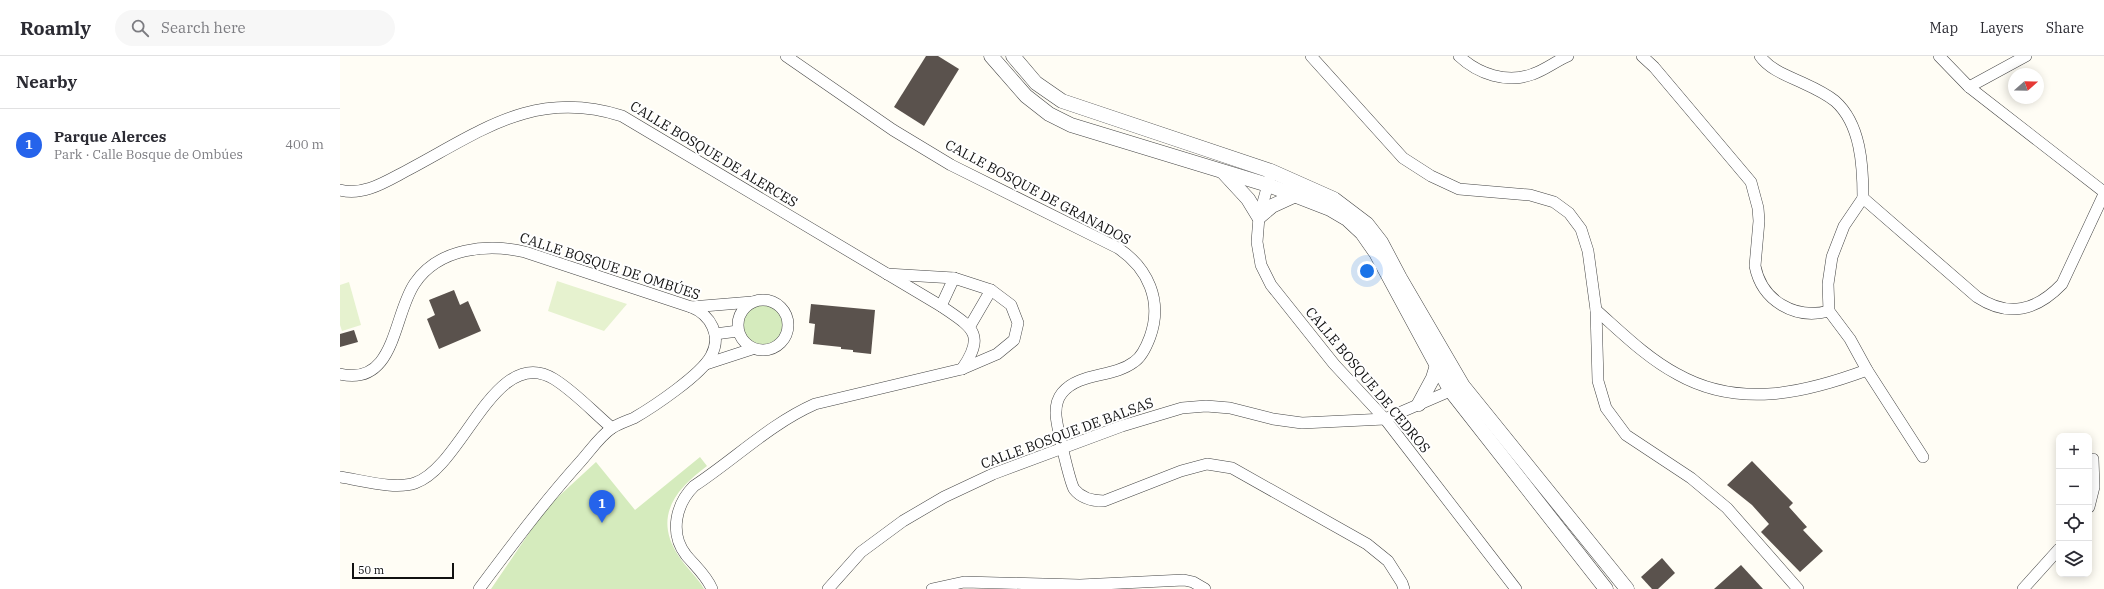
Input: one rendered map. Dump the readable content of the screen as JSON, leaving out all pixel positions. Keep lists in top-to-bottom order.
{
  "streets": {
    "street": [
      "CALLE BOSQUE DE ALERCES",
      "CALLE BOSQUE DE GRANADOS",
      "CALLE BOSQUE DE OMBÚES",
      "CALLE BOSQUE DE CEDROS",
      "CALLE BOSQUE DE BALSAS"
    ]
  },
  "crossings": [
    ["CALLE BOSQUE DE GRANADOS", "CALLE BOSQUE DE BALSAS"],
    ["CALLE BOSQUE DE CEDROS", "CALLE BOSQUE DE BALSAS"]
  ],
  "scale_bar": "50 m",
  "north": "right",
  "page": {
    "header": "Roamly",
    "search": "Search here",
    "nav": ["Map", "Layers", "Share"],
    "heading": "Nearby",
    "list": [
      {
        "mark": "1",
        "name": "Parque Alerces",
        "note": "Park · Calle Bosque de Ombúes",
        "value": "400 m"
      }
    ],
    "map_buttons": ["+", "−"],
    "pins": "1",
    "scale": "50 m"
  }
}
